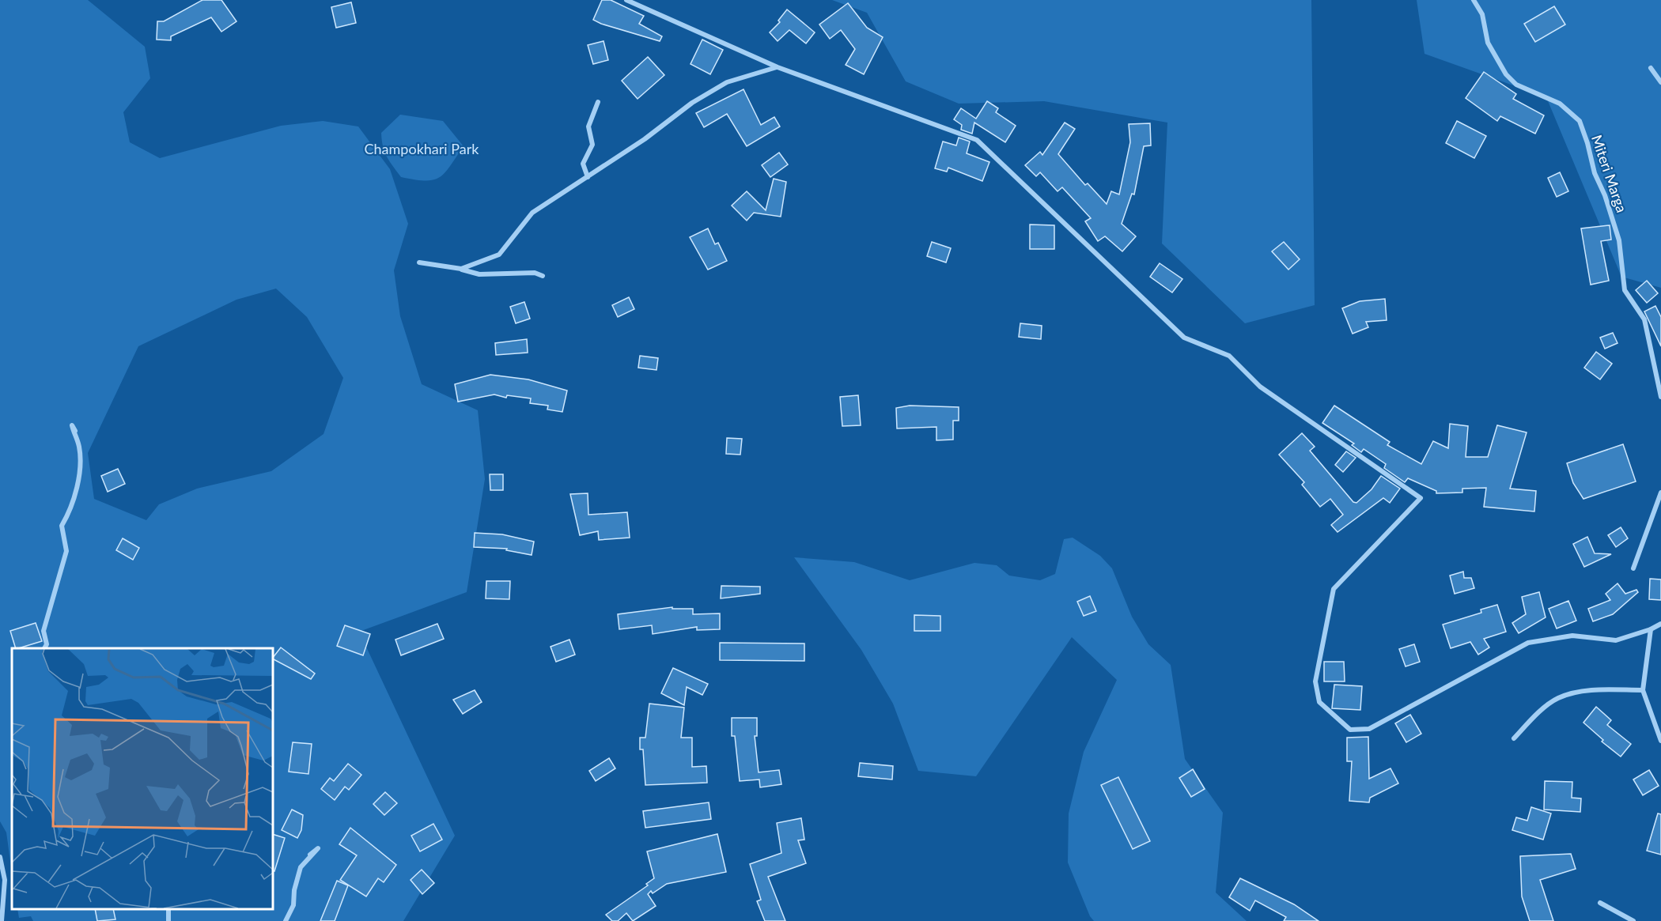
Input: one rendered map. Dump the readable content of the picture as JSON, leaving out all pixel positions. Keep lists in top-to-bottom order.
{
  "streets": {
    "street": ["Miteri Marga"]
  },
  "parks": ["Champokhari Park"]
}
